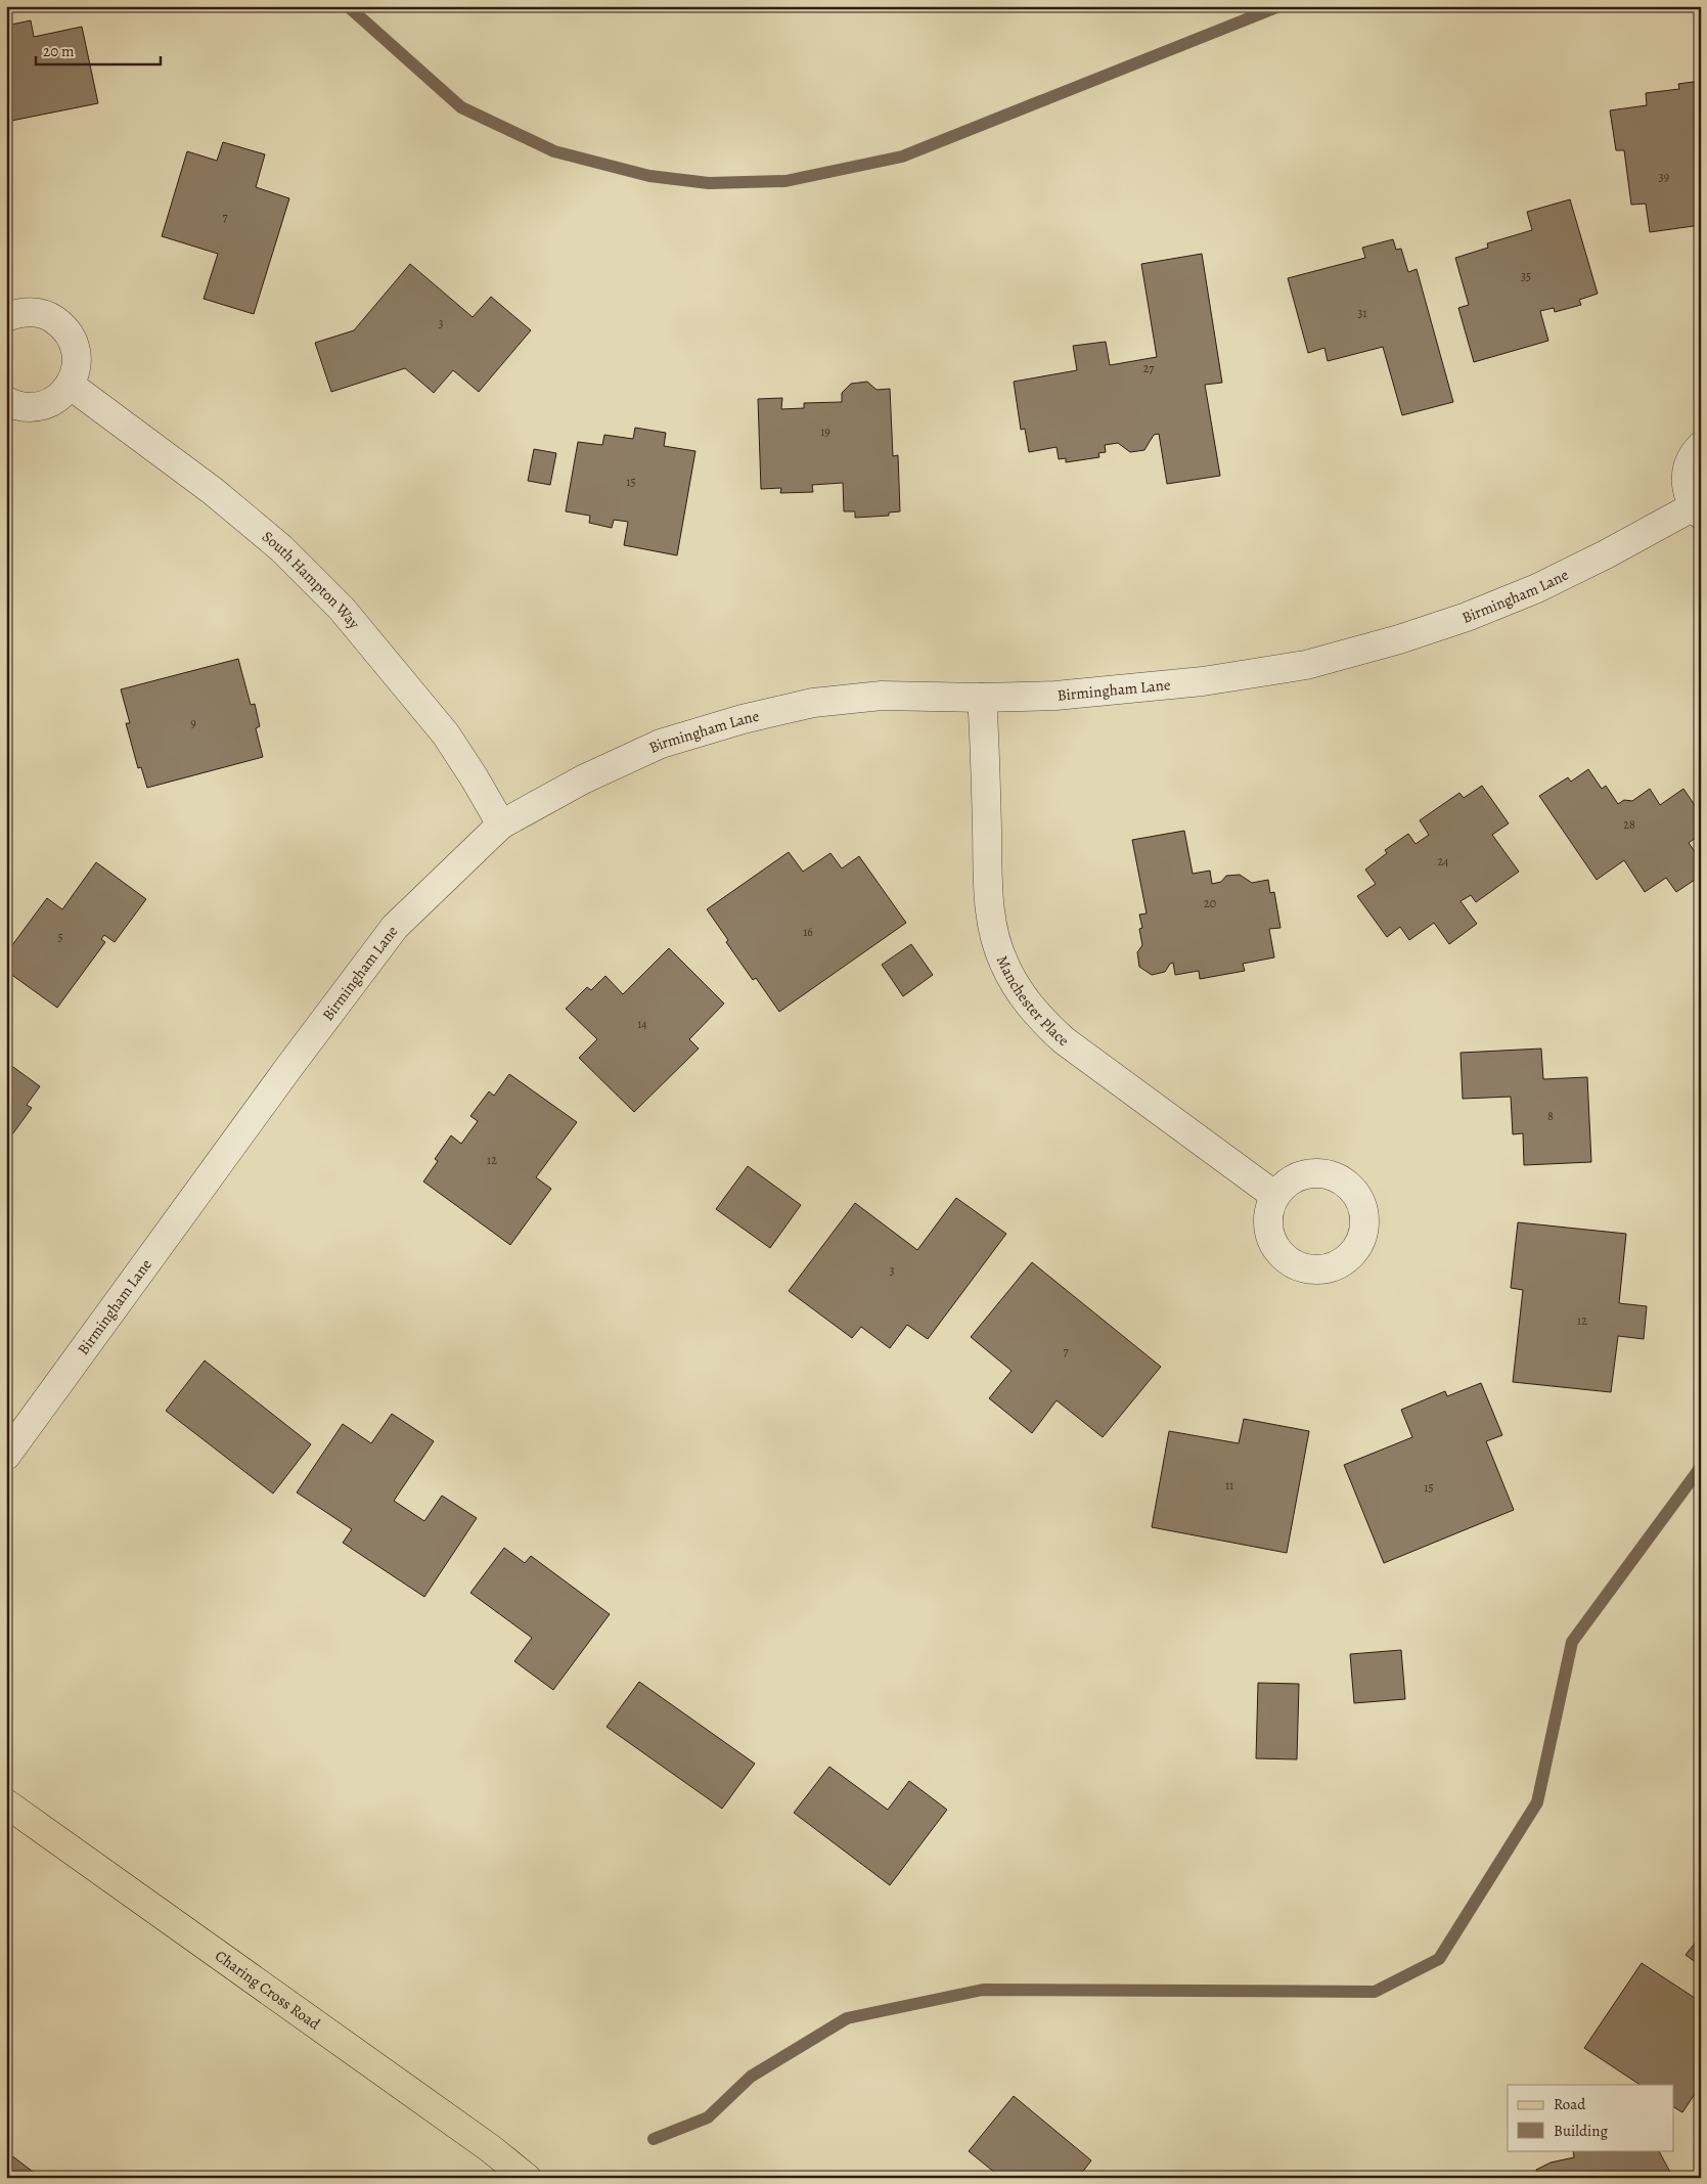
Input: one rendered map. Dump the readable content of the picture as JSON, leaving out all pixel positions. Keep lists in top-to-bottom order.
{
  "streets": {
    "main road": ["Charing Cross Road"],
    "street": ["South Hampton Way", "Birmingham Lane", "Manchester Place"]
  },
  "crossings": [
    ["South Hampton Way", "Birmingham Lane"],
    ["Birmingham Lane", "Manchester Place"]
  ],
  "house_numbers": [
    "39",
    "7",
    "35",
    "31",
    "3",
    "27",
    "19",
    "15",
    "9",
    "28",
    "24",
    "20",
    "16",
    "5",
    "14",
    "8",
    "12",
    "3",
    "12",
    "7",
    "11",
    "15"
  ],
  "legend": ["Road", "Building"],
  "scale_bar": "20 m"
}
